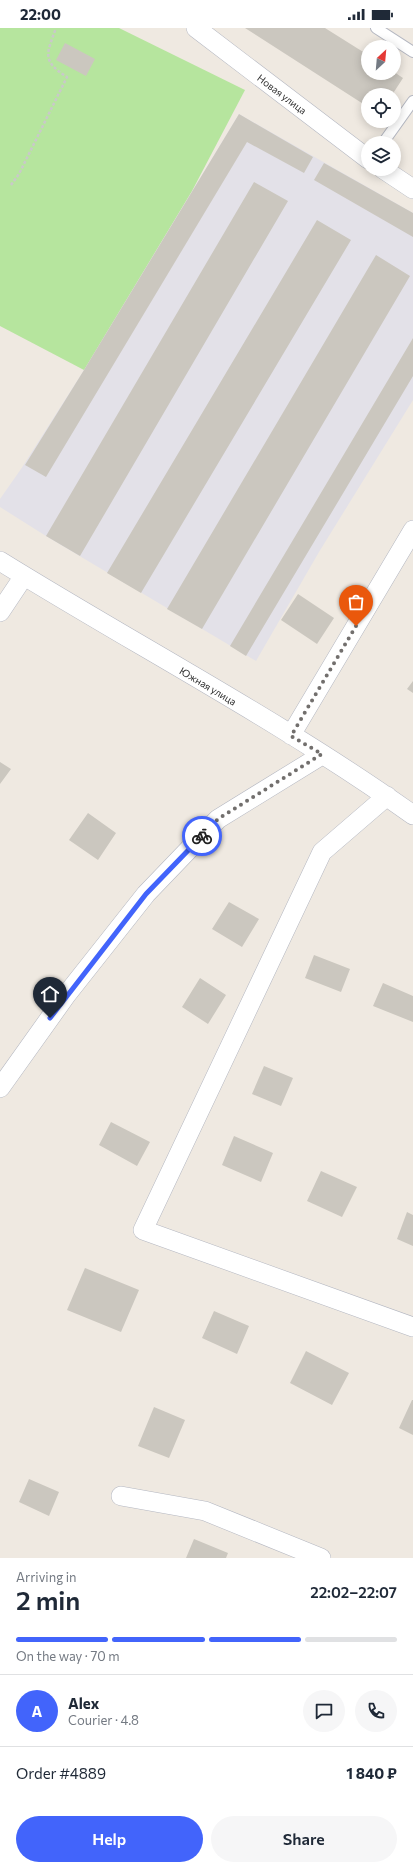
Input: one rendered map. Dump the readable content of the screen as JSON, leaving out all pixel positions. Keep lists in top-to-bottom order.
{
  "streets": {
    "street": ["Новая улица", "Южная улица"]
  },
  "north": "top right",
  "page": {
    "status": "22:00",
    "heading": ["2 min", "Arriving in", "22:02–22:07"],
    "panel": [
      "Alex",
      "Courier · 4.8",
      "Order #4889",
      "1 840 ₽"
    ],
    "bar": "On the way · 70 m",
    "round": "A",
    "buttons": ["Help", "Share"]
  }
}
